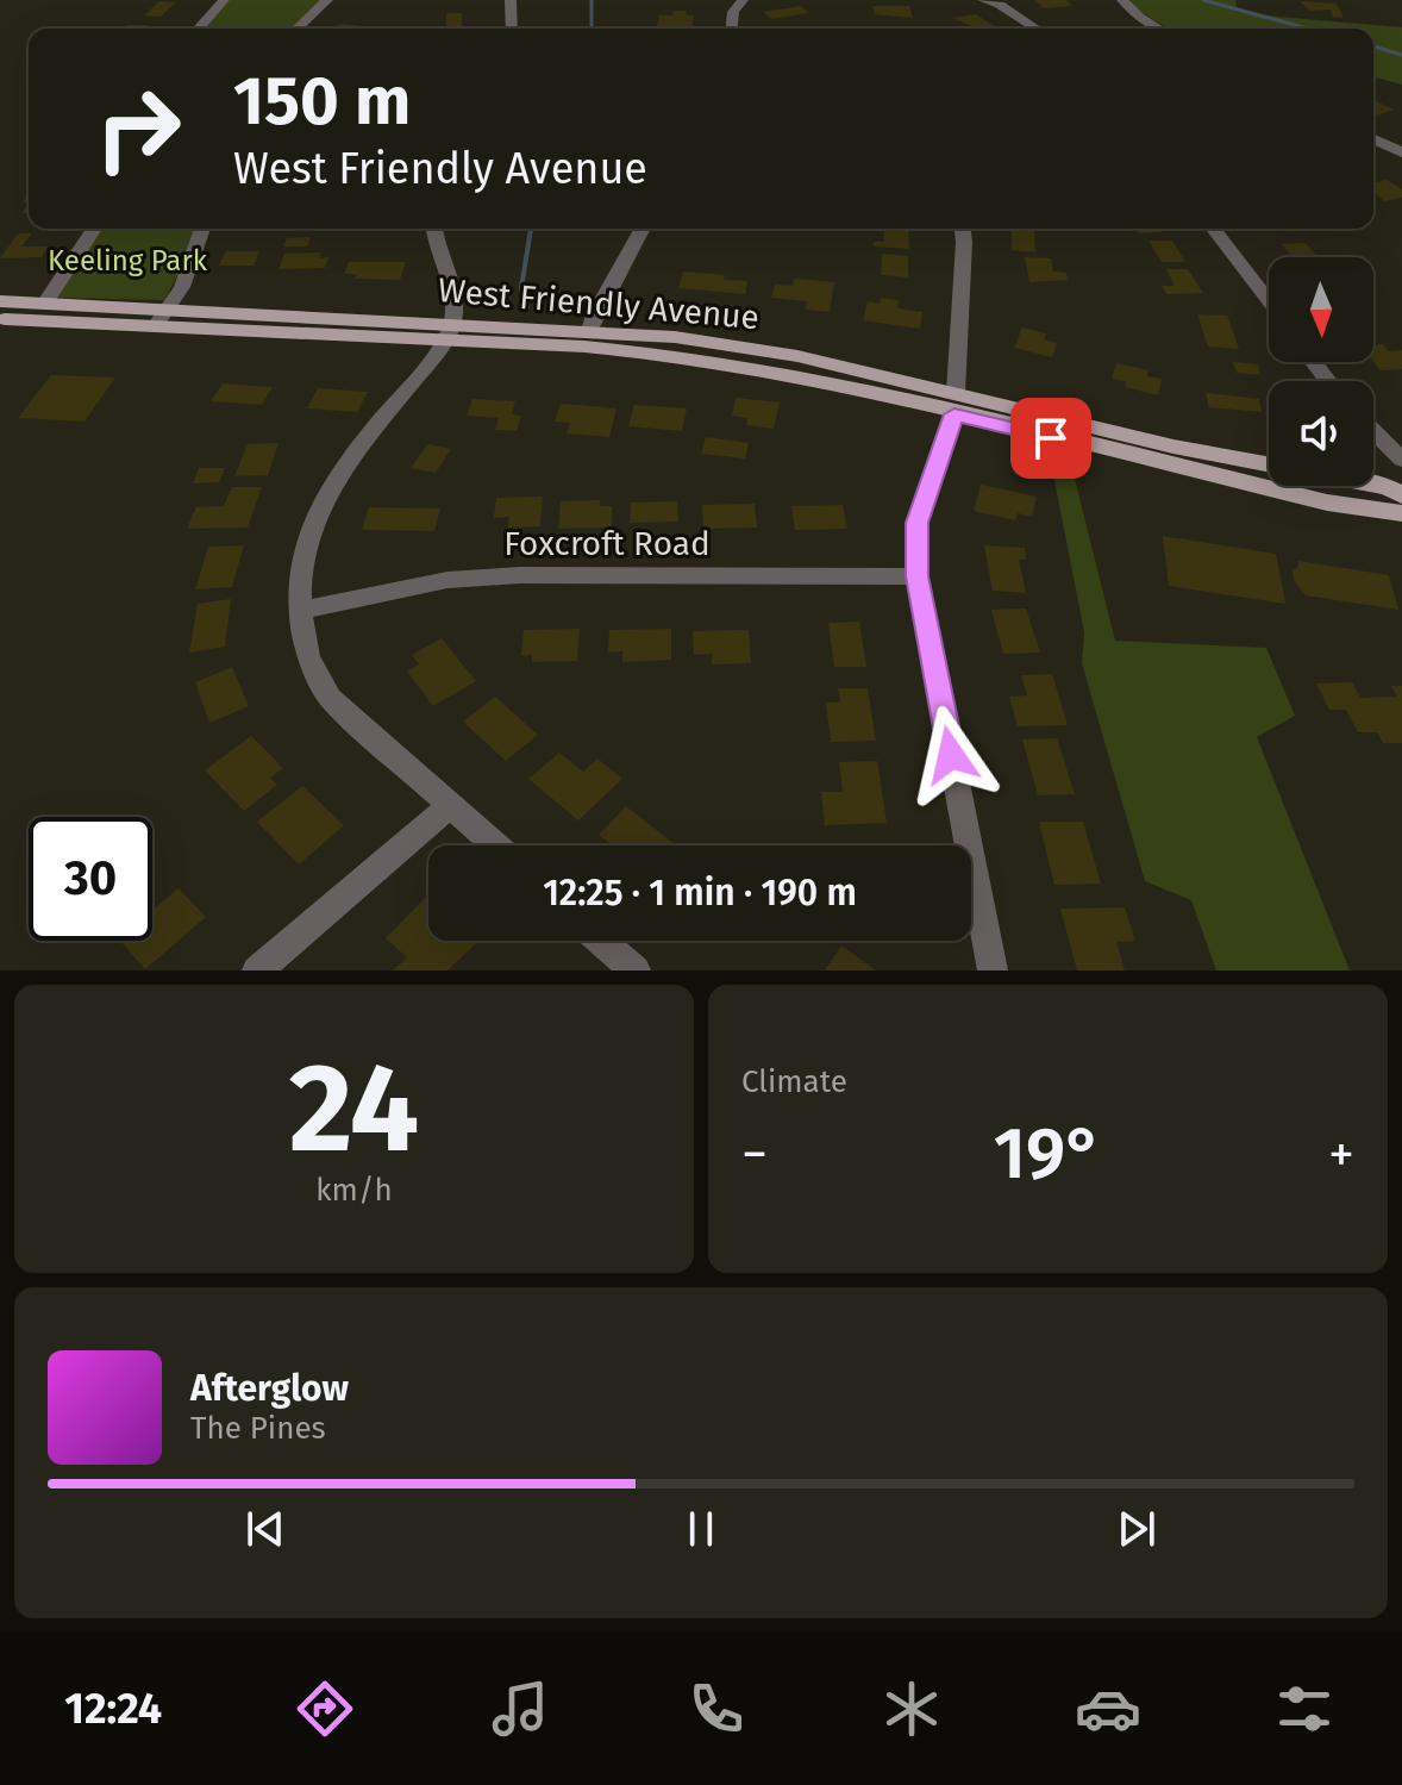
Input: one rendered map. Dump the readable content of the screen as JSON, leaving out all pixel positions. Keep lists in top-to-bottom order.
{
  "streets": {
    "main road": ["West Friendly Avenue"],
    "street": ["Foxcroft Road"]
  },
  "parks": ["Keeling Park"],
  "north": "bottom",
  "page": {
    "turn": ["150 m", "West Friendly Avenue"],
    "limit": "30",
    "trip": "12:25 · 1 min · 190 m",
    "tile": [
      ["24", "km/h"],
      "Climate"
    ],
    "heat": ["−", "19°", "+"],
    "song": ["Afterglow", "The Pines"],
    "tabs": "12:24"
  }
}
